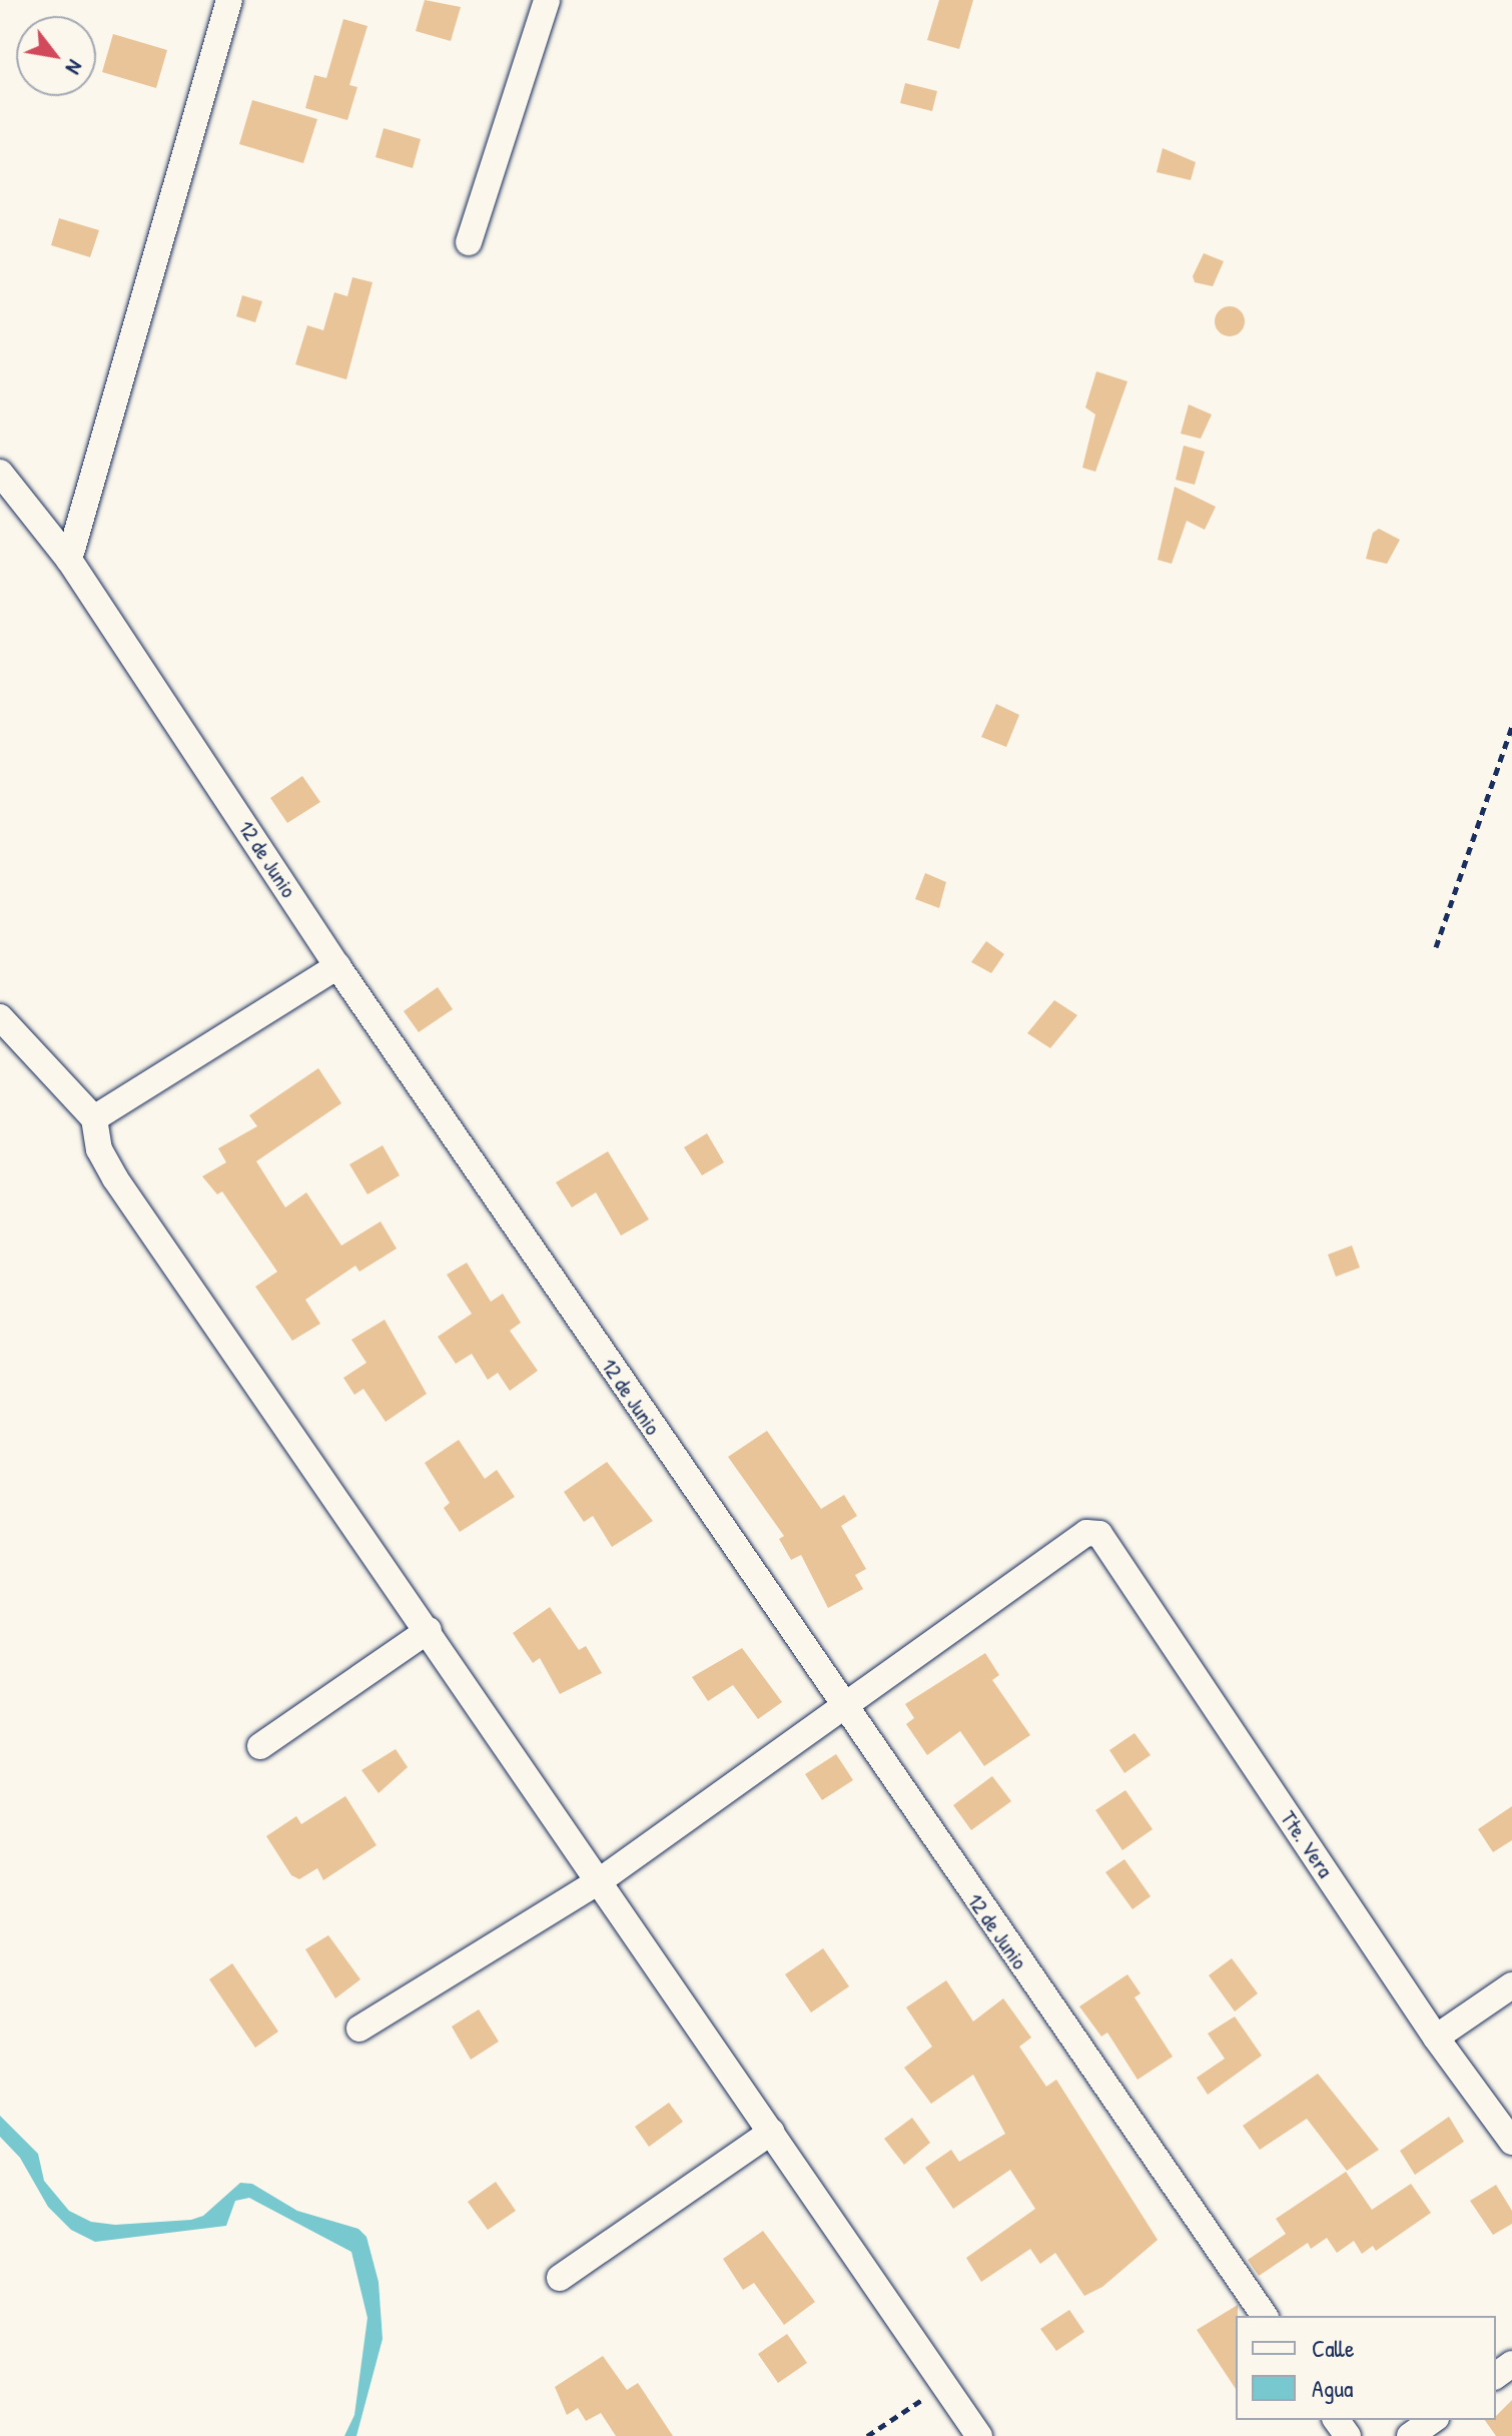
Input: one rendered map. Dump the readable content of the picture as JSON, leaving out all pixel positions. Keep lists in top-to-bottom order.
{
  "streets": {
    "street": ["12 de Junio", "Tte. Vera"]
  },
  "crossings": [
    ["12 de Junio", "Tte. Vera"]
  ],
  "legend": ["Calle", "Agua"],
  "north": "bottom right"
}
